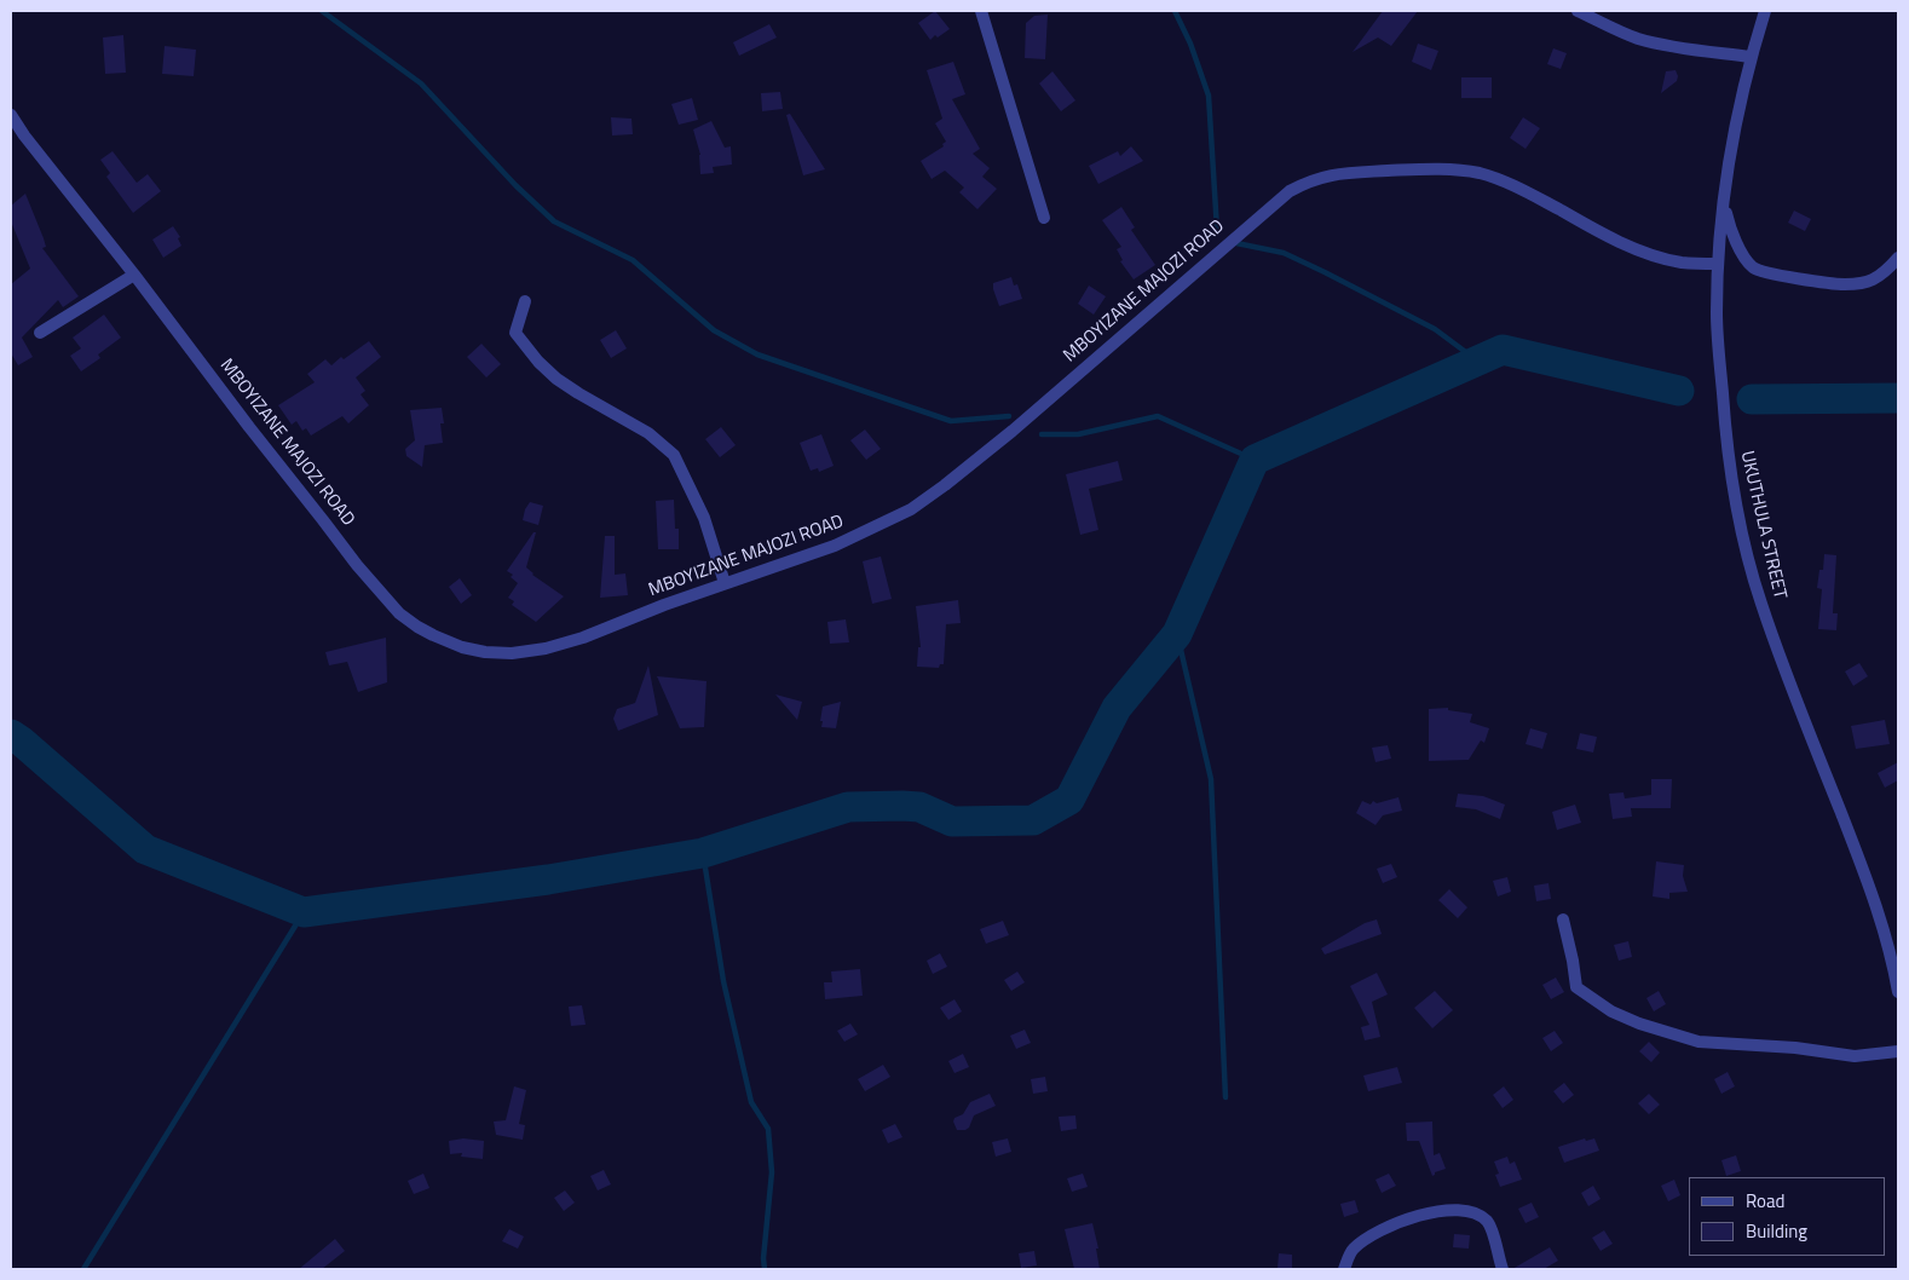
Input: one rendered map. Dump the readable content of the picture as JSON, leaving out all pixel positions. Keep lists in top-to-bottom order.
{
  "streets": {
    "street": ["MBOYIZANE MAJOZI ROAD", "UKUTHULA STREET"]
  },
  "crossings": [
    ["MBOYIZANE MAJOZI ROAD", "UKUTHULA STREET"]
  ],
  "legend": ["Road", "Building"]
}
